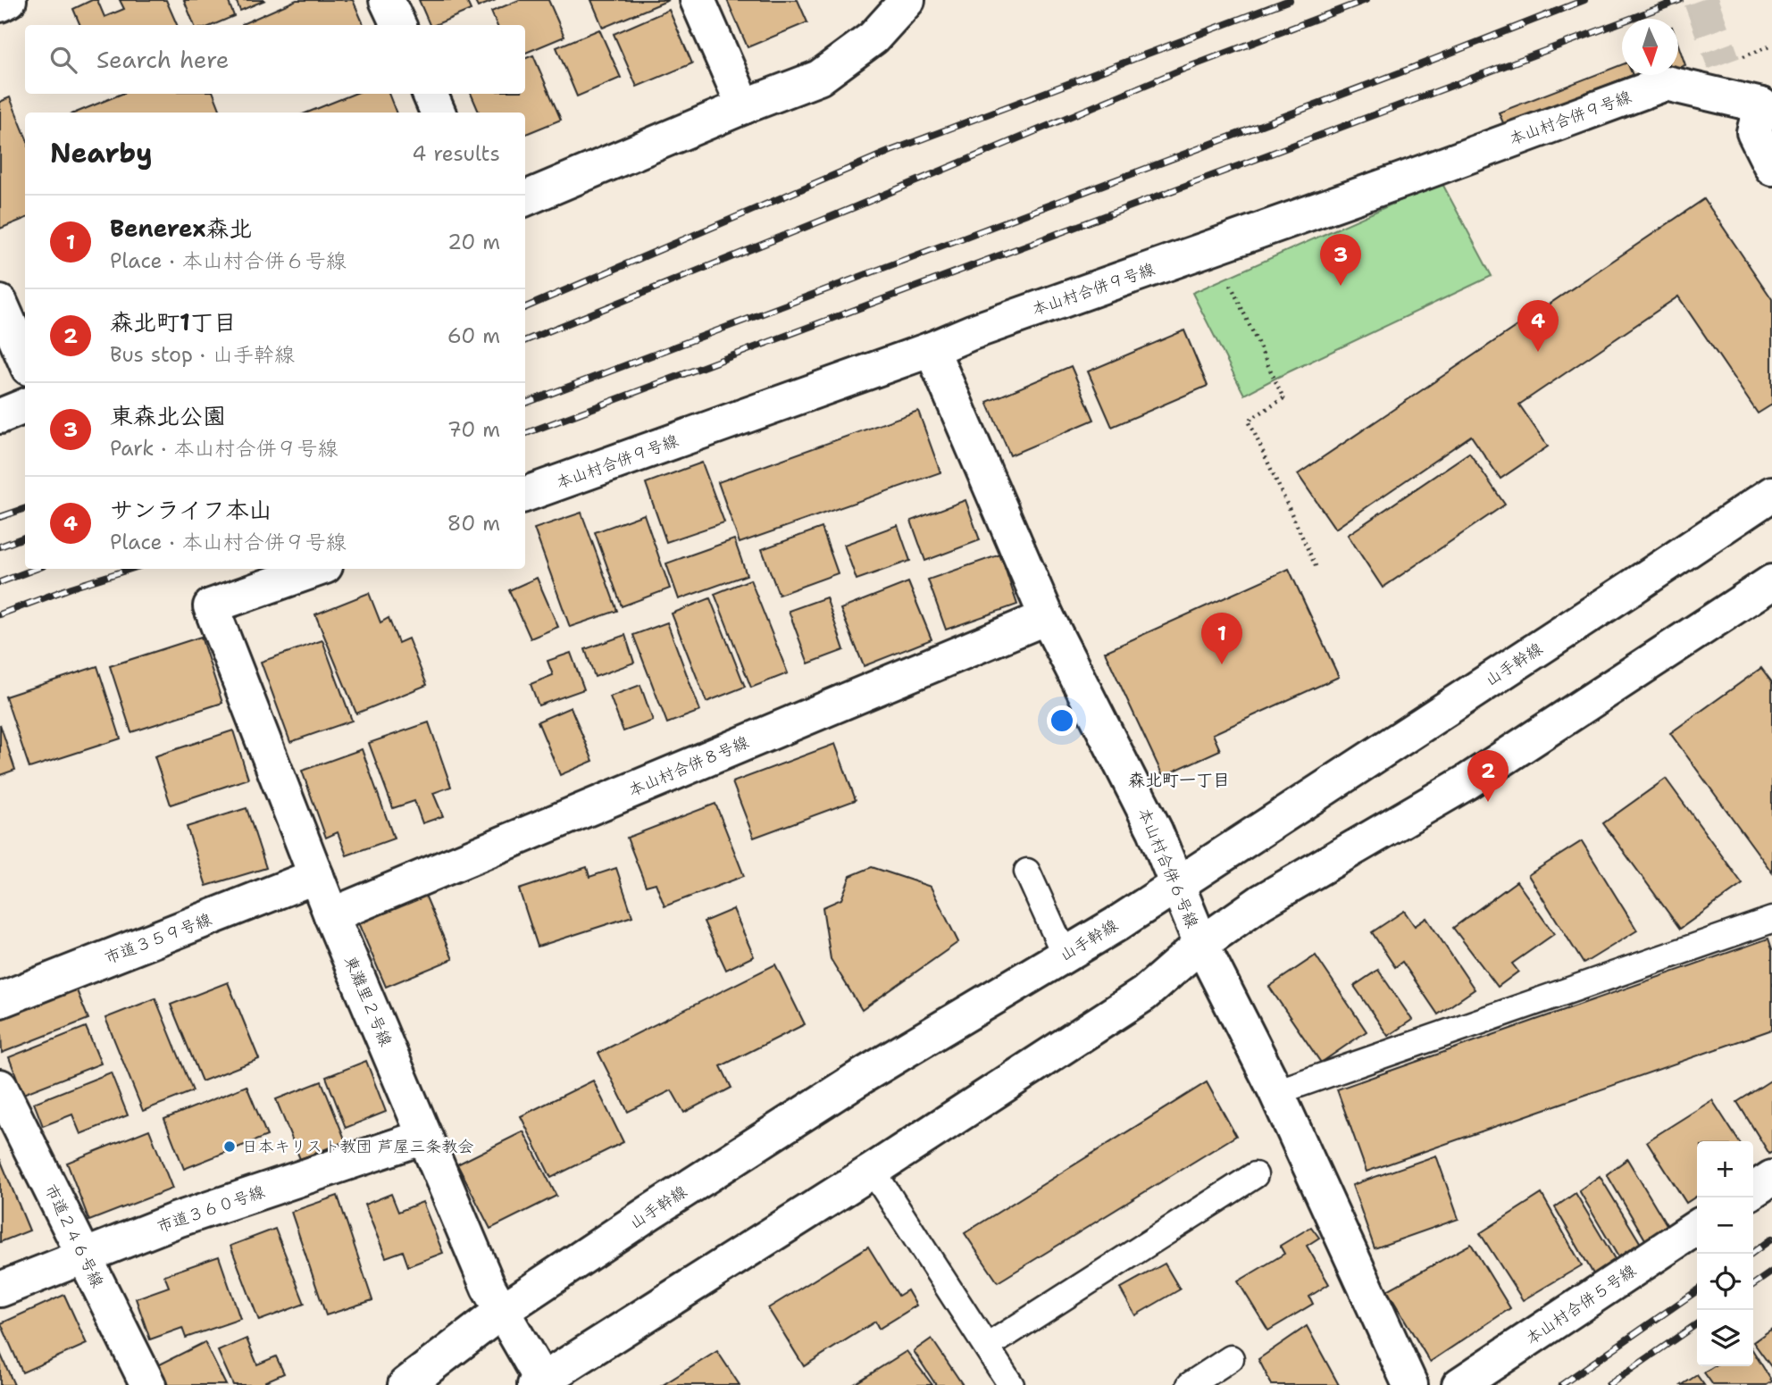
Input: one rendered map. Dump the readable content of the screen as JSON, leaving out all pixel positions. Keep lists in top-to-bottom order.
{
  "streets": {
    "street": [
      "本山村合併９号線",
      "山手幹線",
      "本山村合併８号線",
      "本山村合併６号線",
      "市道３５９号線",
      "東灘里２号線",
      "市道３６０号線",
      "市道２４６号線",
      "本山村合併５号線"
    ]
  },
  "crossings": [
    ["本山村合併９号線", "本山村合併６号線"],
    ["山手幹線", "本山村合併６号線"],
    ["山手幹線", "東灘里２号線"],
    ["本山村合併８号線", "本山村合併６号線"],
    ["本山村合併８号線", "東灘里２号線"],
    ["市道３５９号線", "東灘里２号線"],
    ["東灘里２号線", "市道３６０号線"],
    ["市道３６０号線", "市道２４６号線"]
  ],
  "districts": ["森北町一丁目"],
  "places": ["日本キリスト教団 芦屋三条教会"],
  "north": "bottom",
  "page": {
    "search": "Search here",
    "heading": ["Nearby", "4 results"],
    "list": [
      {
        "mark": "1",
        "name": "Benerex森北",
        "note": "Place · 本山村合併６号線",
        "value": "20 m"
      },
      {
        "mark": "2",
        "name": "森北町1丁目",
        "note": "Bus stop · 山手幹線",
        "value": "60 m"
      },
      {
        "mark": "3",
        "name": "東森北公園",
        "note": "Park · 本山村合併９号線",
        "value": "70 m"
      },
      {
        "mark": "4",
        "name": "サンライフ本山",
        "note": "Place · 本山村合併９号線",
        "value": "80 m"
      }
    ],
    "pins": [
      "3",
      "4",
      "1",
      "2"
    ],
    "map_buttons": ["+", "−"]
  }
}
